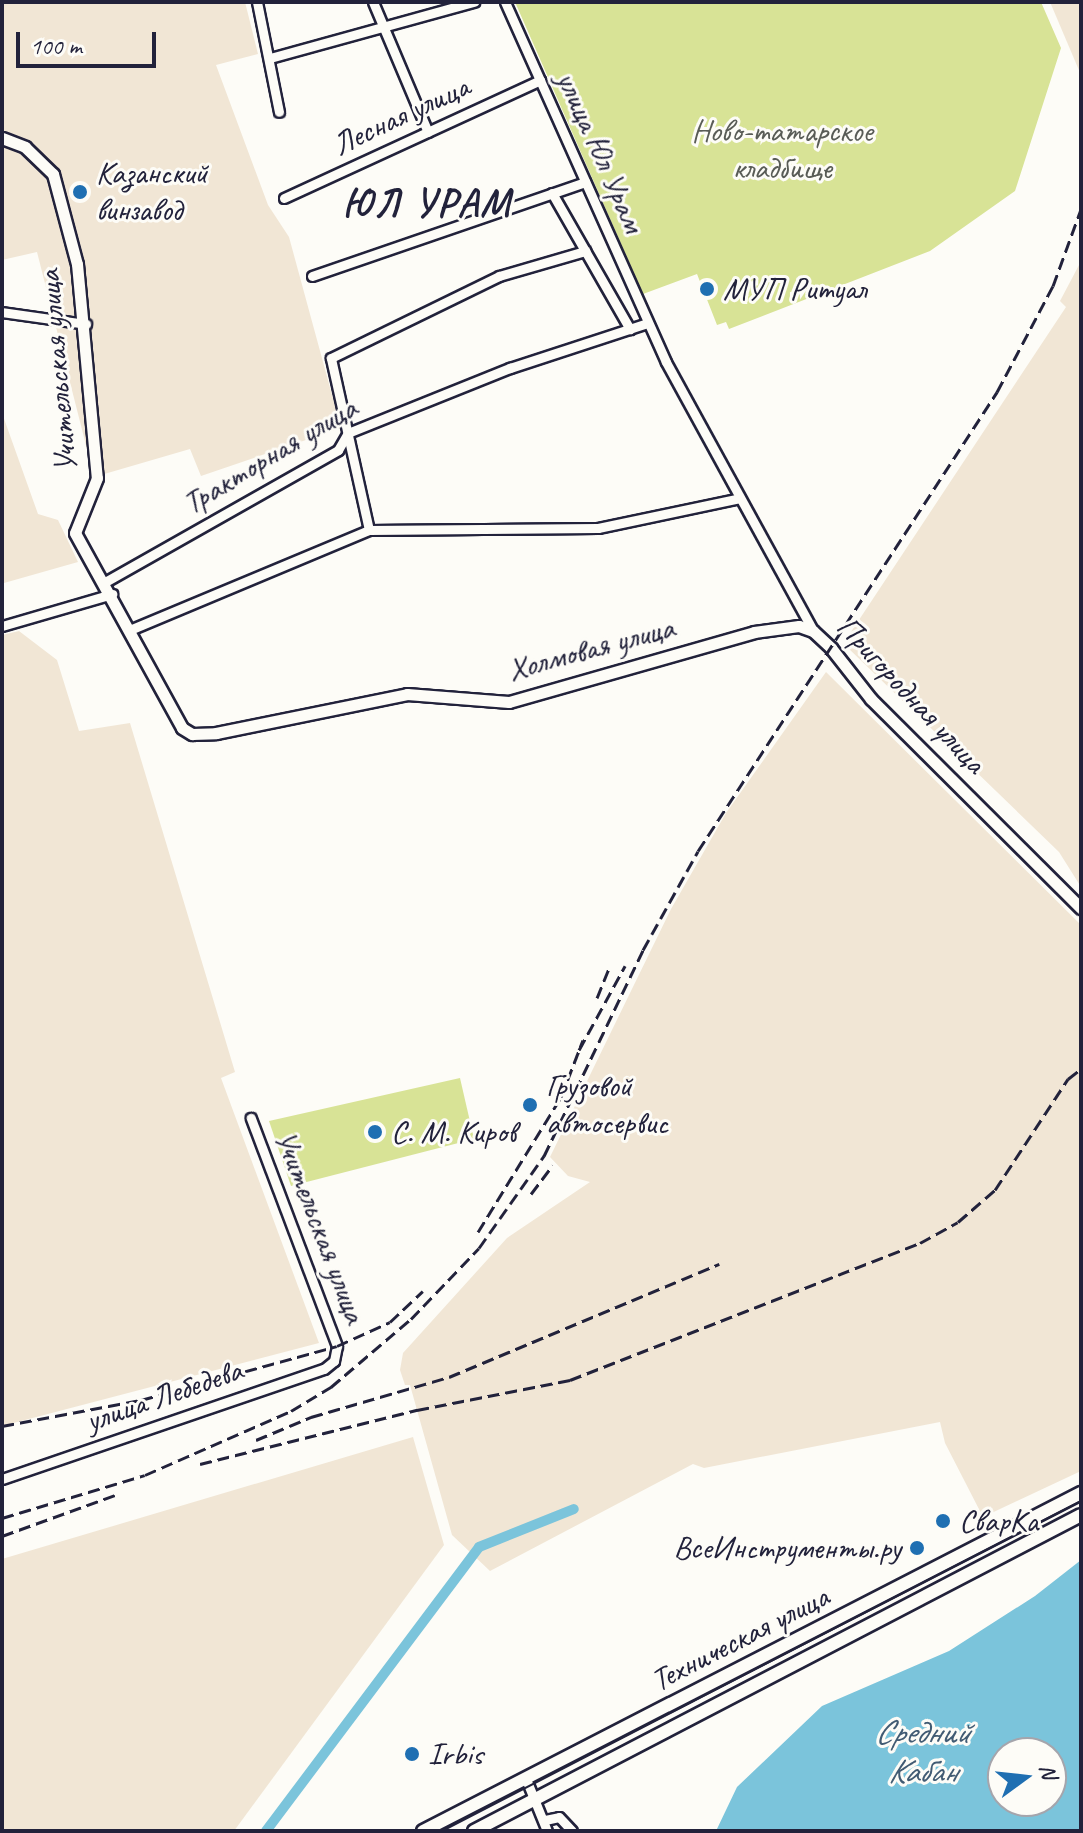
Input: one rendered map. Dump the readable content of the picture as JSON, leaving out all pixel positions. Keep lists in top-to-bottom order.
{
  "streets": {
    "main road": ["Техническая улица"],
    "street": [
      "Лесная улица",
      "улица Юл Урам",
      "Учительская улица",
      "Тракторная улица",
      "Холмовая улица",
      "Пригородная улица",
      "улица Лебедева"
    ]
  },
  "crossings": [
    ["Лесная улица", "улица Юл Урам"],
    ["улица Юл Урам", "Тракторная улица"],
    ["улица Юл Урам", "Пригородная улица"],
    ["Учительская улица", "Тракторная улица"],
    ["Учительская улица", "Холмовая улица"],
    ["Учительская улица", "улица Лебедева"],
    ["Тракторная улица", "Пригородная улица"],
    ["Холмовая улица", "Пригородная улица"]
  ],
  "districts": ["ЮЛ УРАМ"],
  "water": ["Средний Кабан"],
  "parks": ["Ново-татарское кладбище"],
  "places": [
    "Казанский винзавод",
    "МУП Ритуал",
    "Грузовой автосервис",
    "С. М. Киров",
    "СварКа",
    "ВсеИнструменты.ру",
    "Irbis"
  ],
  "scale_bar": "100 m",
  "north": "right"
}
